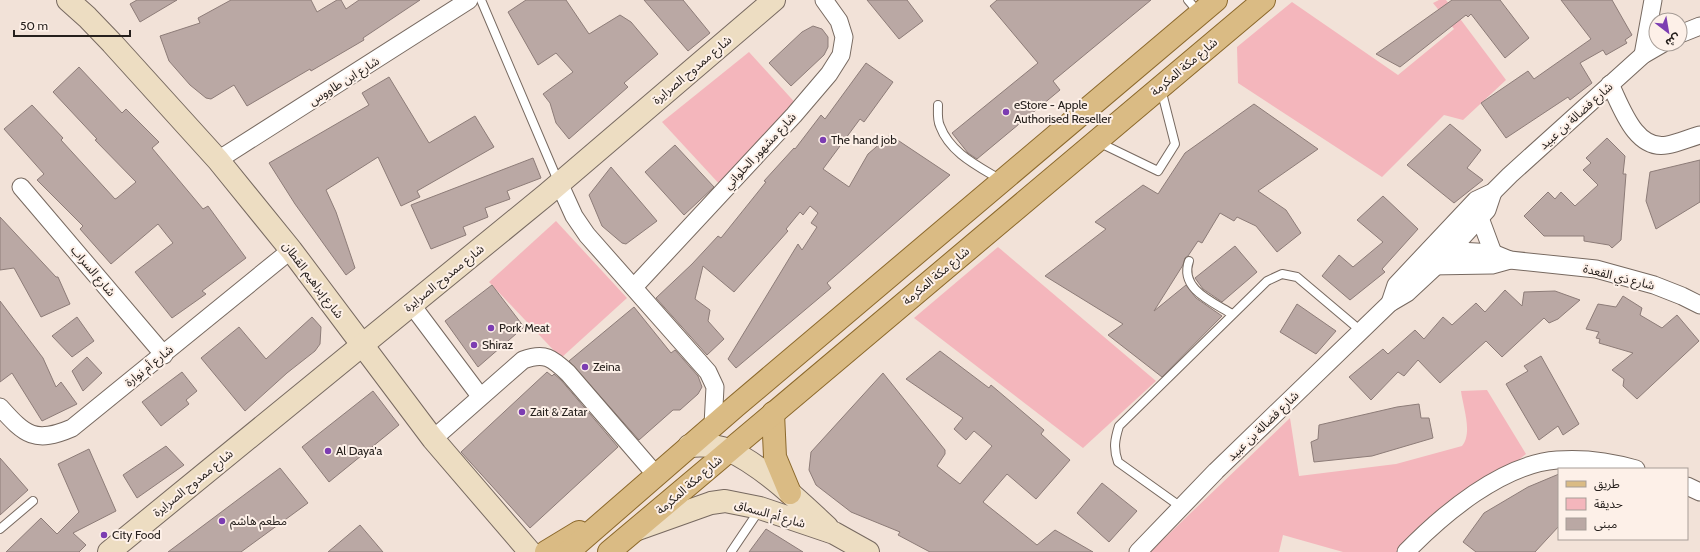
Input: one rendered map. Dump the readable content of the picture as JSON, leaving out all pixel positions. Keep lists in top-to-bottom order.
{
  "streets": {
    "main road": ["شارع مكة المكرمة"],
    "street": [
      "شارع ممدوح الصرايرة",
      "شارع ابن طاووس",
      "شارع فضالة بن عبيد",
      "شارع مشهور الحلواني",
      "شارع السراب",
      "شارع ذي القعدة",
      "شارع إبراهيم القطان",
      "شارع أم نوارة",
      "شارع أم السماق"
    ]
  },
  "crossings": [
    ["شارع مكة المكرمة", "شارع أم السماق"],
    ["شارع ممدوح الصرايرة", "شارع إبراهيم القطان"],
    ["شارع ابن طاووس", "شارع إبراهيم القطان"],
    ["شارع فضالة بن عبيد", "شارع ذي القعدة"],
    ["شارع السراب", "شارع أم نوارة"],
    ["شارع إبراهيم القطان", "شارع أم نوارة"]
  ],
  "places": [
    "eStore - Apple Authorised Reseller",
    "The hand job",
    "Pork Meat",
    "Shiraz",
    "Zeina",
    "Zait & Zatar",
    "Al Daya'a",
    "مطعم هاشم",
    "City Food"
  ],
  "legend": ["طريق", "حديقة", "مبنى"],
  "scale_bar": "50 m",
  "north": "bottom right"
}
